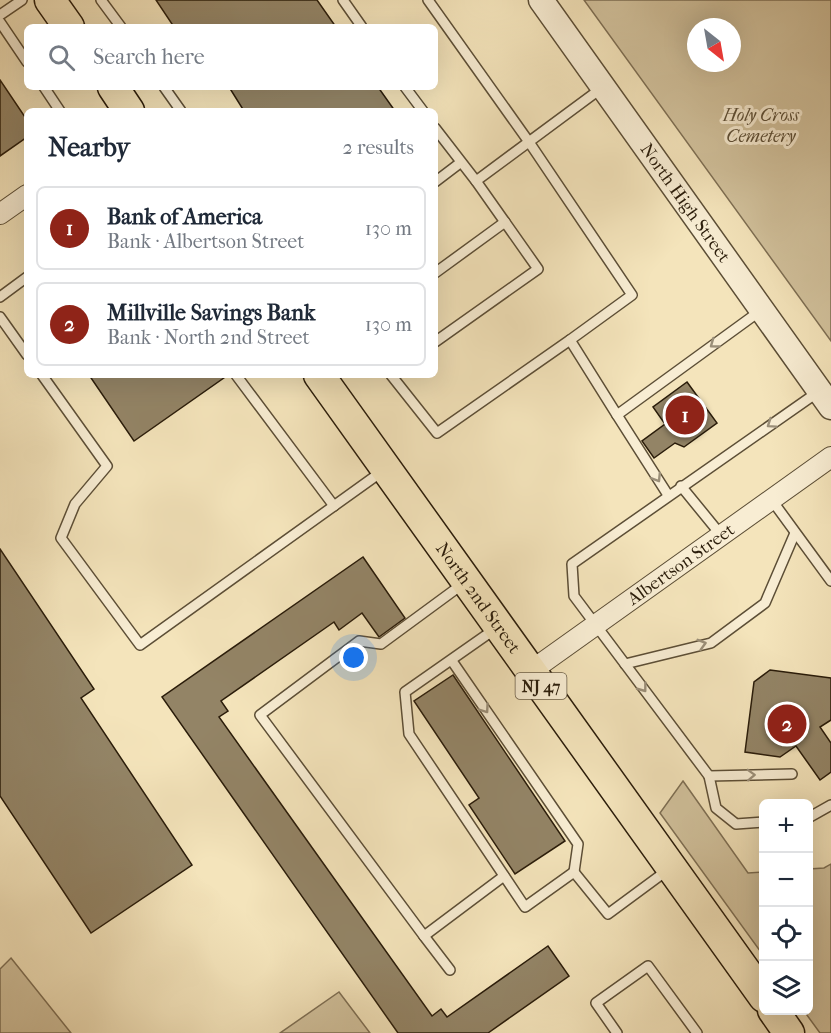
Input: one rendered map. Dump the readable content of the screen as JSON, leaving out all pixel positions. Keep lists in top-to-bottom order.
{
  "streets": {
    "main road": ["North 2nd Street", "NJ 47"],
    "street": ["North High Street", "Albertson Street"]
  },
  "crossings": [
    ["Albertson Street", "North 2nd Street"]
  ],
  "parks": ["Holy Cross Cemetery"],
  "north": "bottom right",
  "page": {
    "search": "Search here",
    "heading": ["Nearby", "2 results"],
    "list": [
      {
        "mark": "1",
        "name": "Bank of America",
        "note": "Bank · Albertson Street",
        "value": "130 m"
      },
      {
        "mark": "2",
        "name": "Millville Savings Bank",
        "note": "Bank · North 2nd Street",
        "value": "130 m"
      }
    ],
    "pins": ["1", "2"],
    "map_buttons": ["+", "−"]
  }
}
